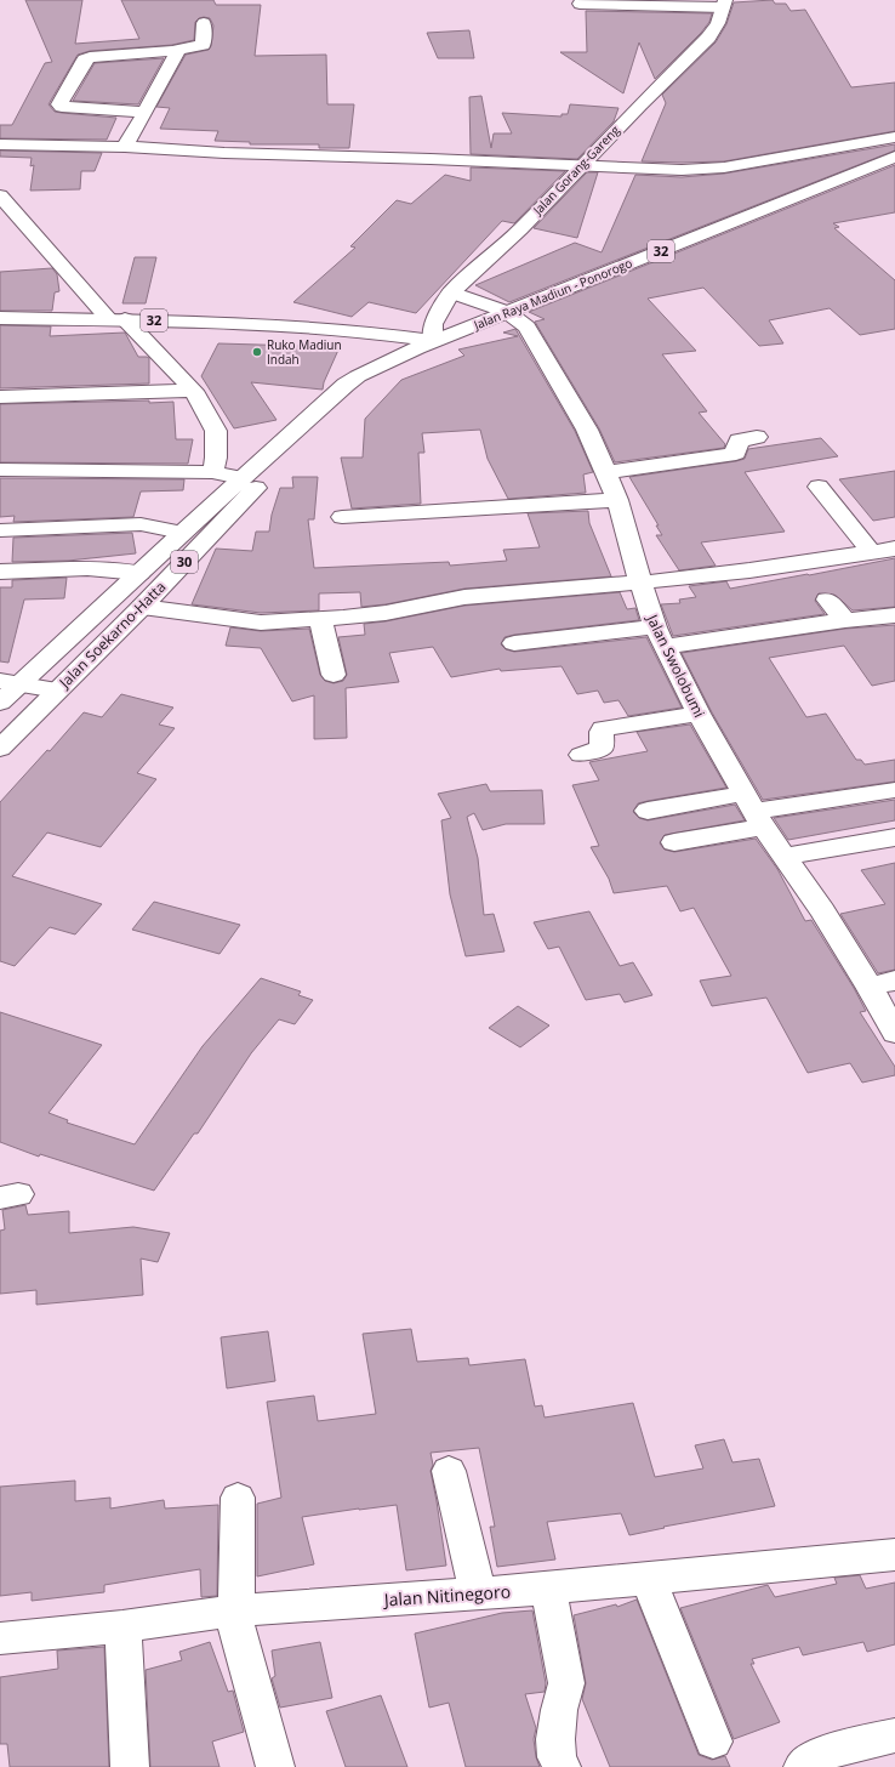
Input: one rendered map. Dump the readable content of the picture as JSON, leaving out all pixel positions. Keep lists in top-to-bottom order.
{
  "streets": {
    "main road": [
      "Jalan Gorang-Gareng",
      "32",
      "Jalan Raya Madiun - Ponorogo",
      "30",
      "Jalan Soekarno-Hatta",
      "Jalan Swolobumi",
      "Jalan Nitinegoro"
    ]
  },
  "crossings": [
    ["Jalan Gorang-Gareng", "32"],
    ["Jalan Gorang-Gareng", "Jalan Raya Madiun - Ponorogo"],
    ["Jalan Gorang-Gareng", "Jalan Swolobumi"],
    ["32", "Jalan Raya Madiun - Ponorogo"],
    ["Jalan Raya Madiun - Ponorogo", "Jalan Soekarno-Hatta"],
    ["Jalan Raya Madiun - Ponorogo", "Jalan Swolobumi"]
  ],
  "places": ["Ruko Madiun Indah"]
}
